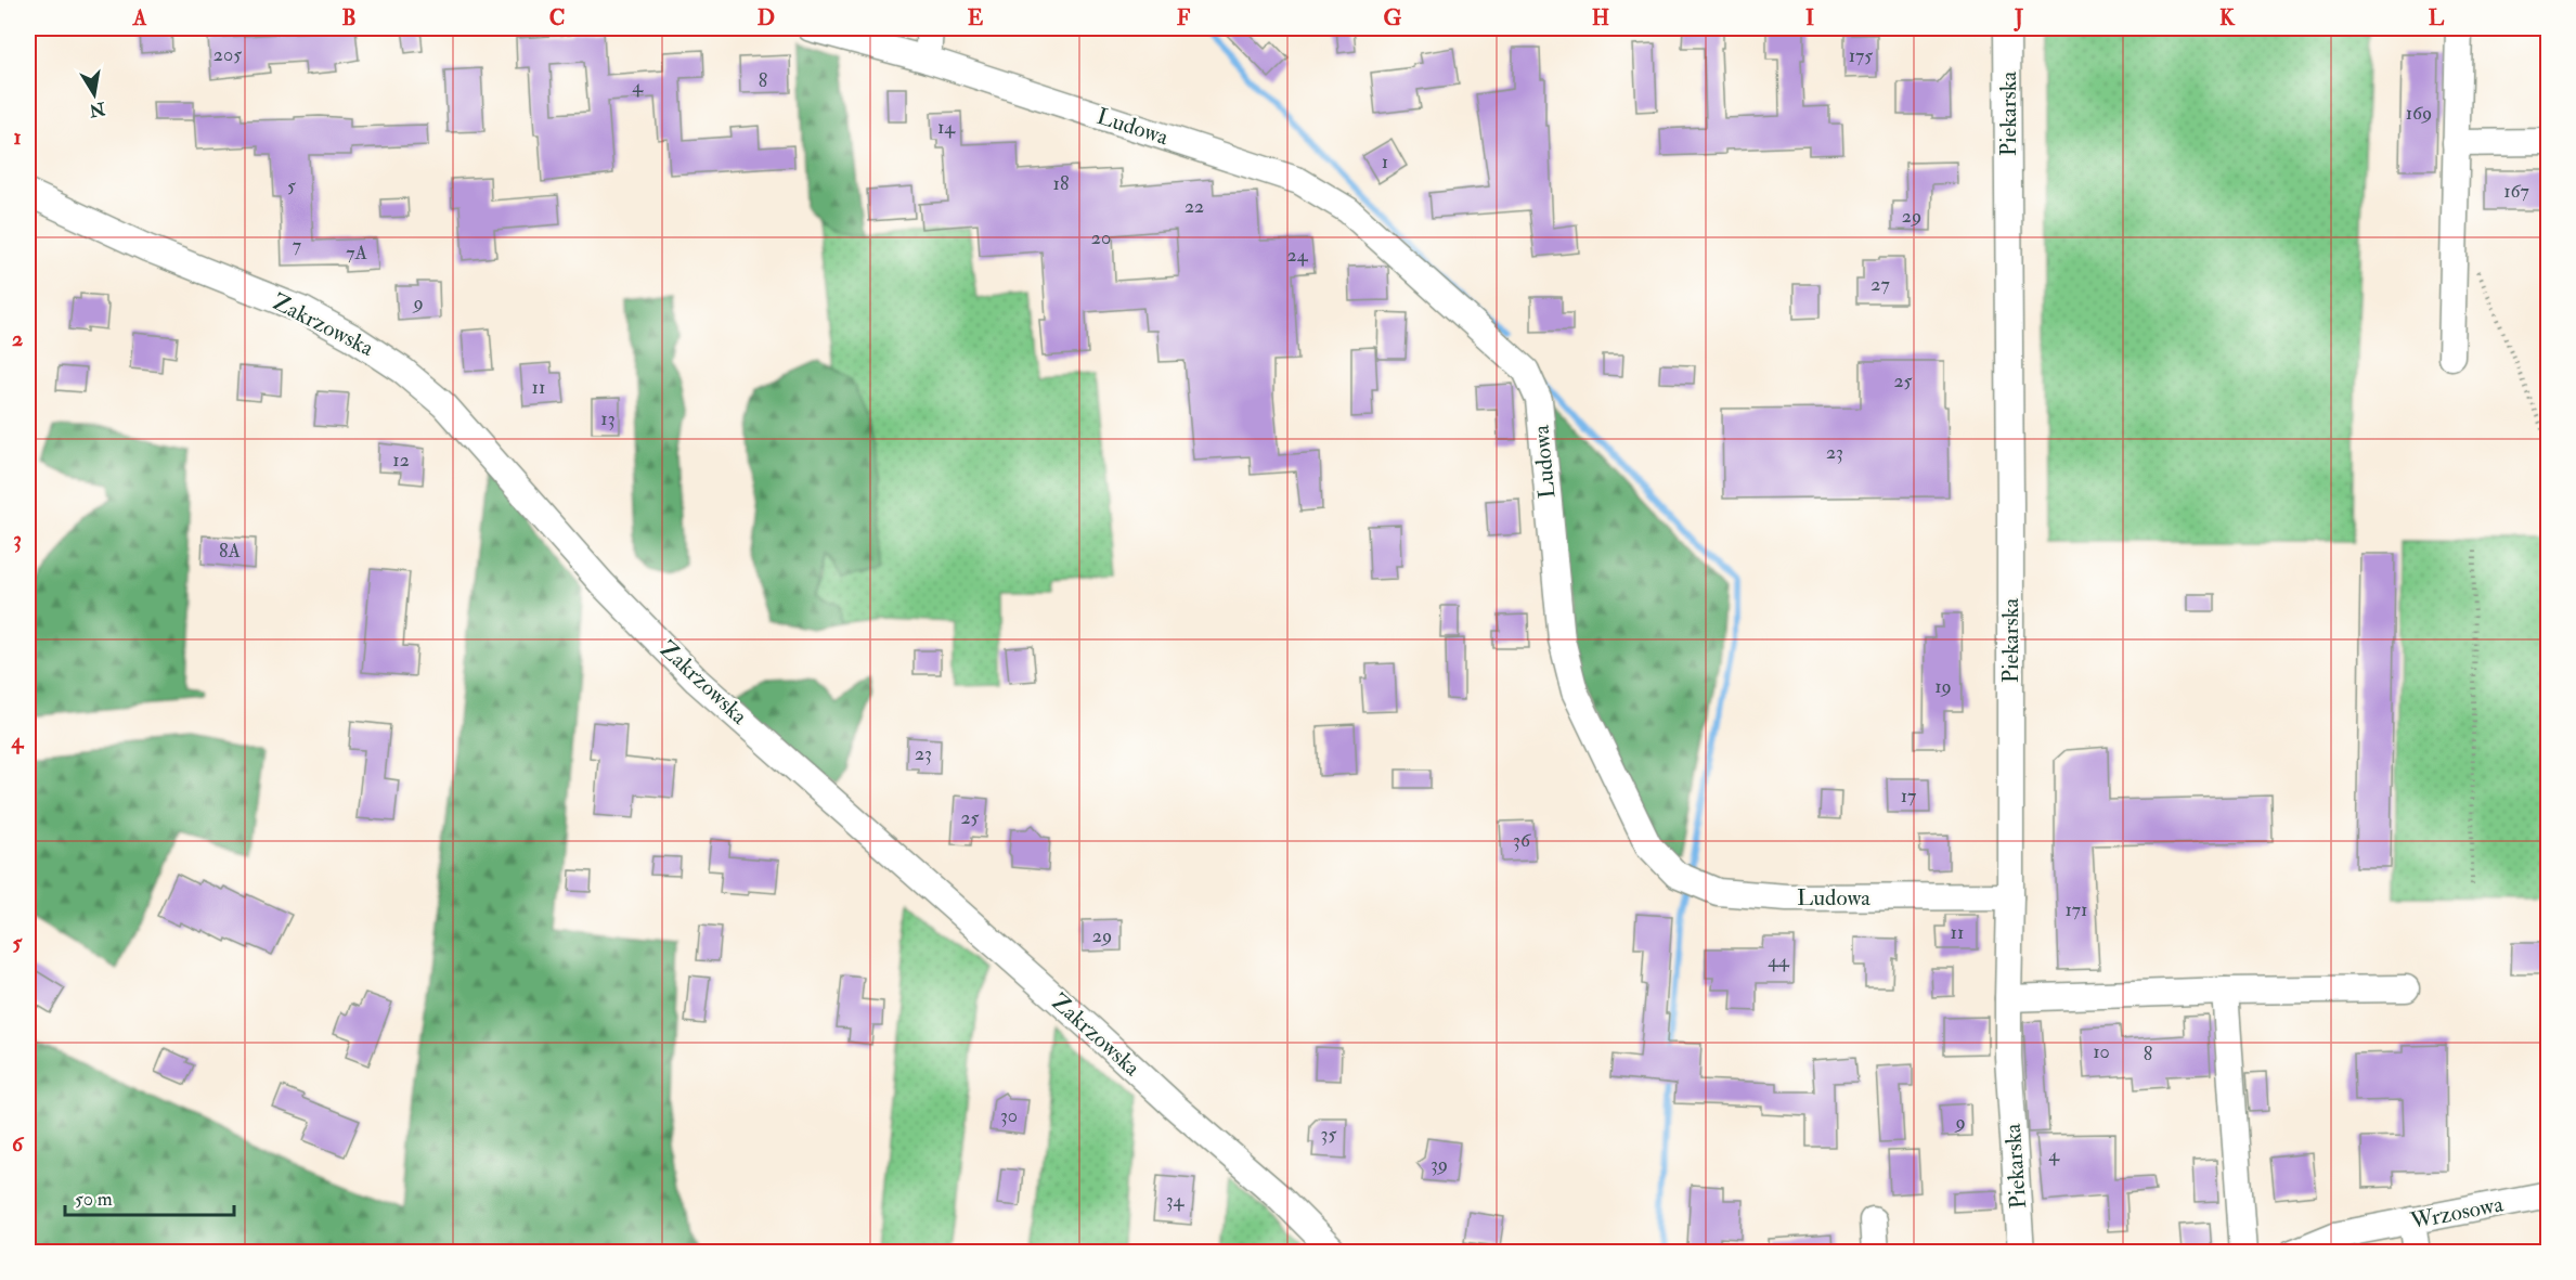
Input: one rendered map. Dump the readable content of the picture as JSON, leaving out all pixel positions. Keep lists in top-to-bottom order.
{
  "streets": {
    "street": [
      "Piekarska",
      "Ludowa",
      "Zakrzowska",
      "Wrzosowa"
    ]
  },
  "crossings": [
    ["Piekarska", "Ludowa"]
  ],
  "house_numbers": [
    "205",
    "175",
    "8",
    "4",
    "169",
    "14",
    "1",
    "18",
    "5",
    "167",
    "22",
    "29",
    "20",
    "7",
    "7A",
    "24",
    "27",
    "9",
    "25",
    "11",
    "13",
    "23",
    "12",
    "8A",
    "19",
    "23",
    "17",
    "25",
    "36",
    "171",
    "11",
    "29",
    "44",
    "10",
    "8",
    "30",
    "9",
    "35",
    "4",
    "39",
    "34"
  ],
  "scale_bar": "50 m",
  "north": "bottom",
  "grid": {
    "columns": [
      "A",
      "B",
      "C",
      "D",
      "E",
      "F",
      "G",
      "H",
      "I",
      "J",
      "K",
      "L"
    ],
    "rows": [
      "1",
      "2",
      "3",
      "4",
      "5",
      "6"
    ]
  }
}
